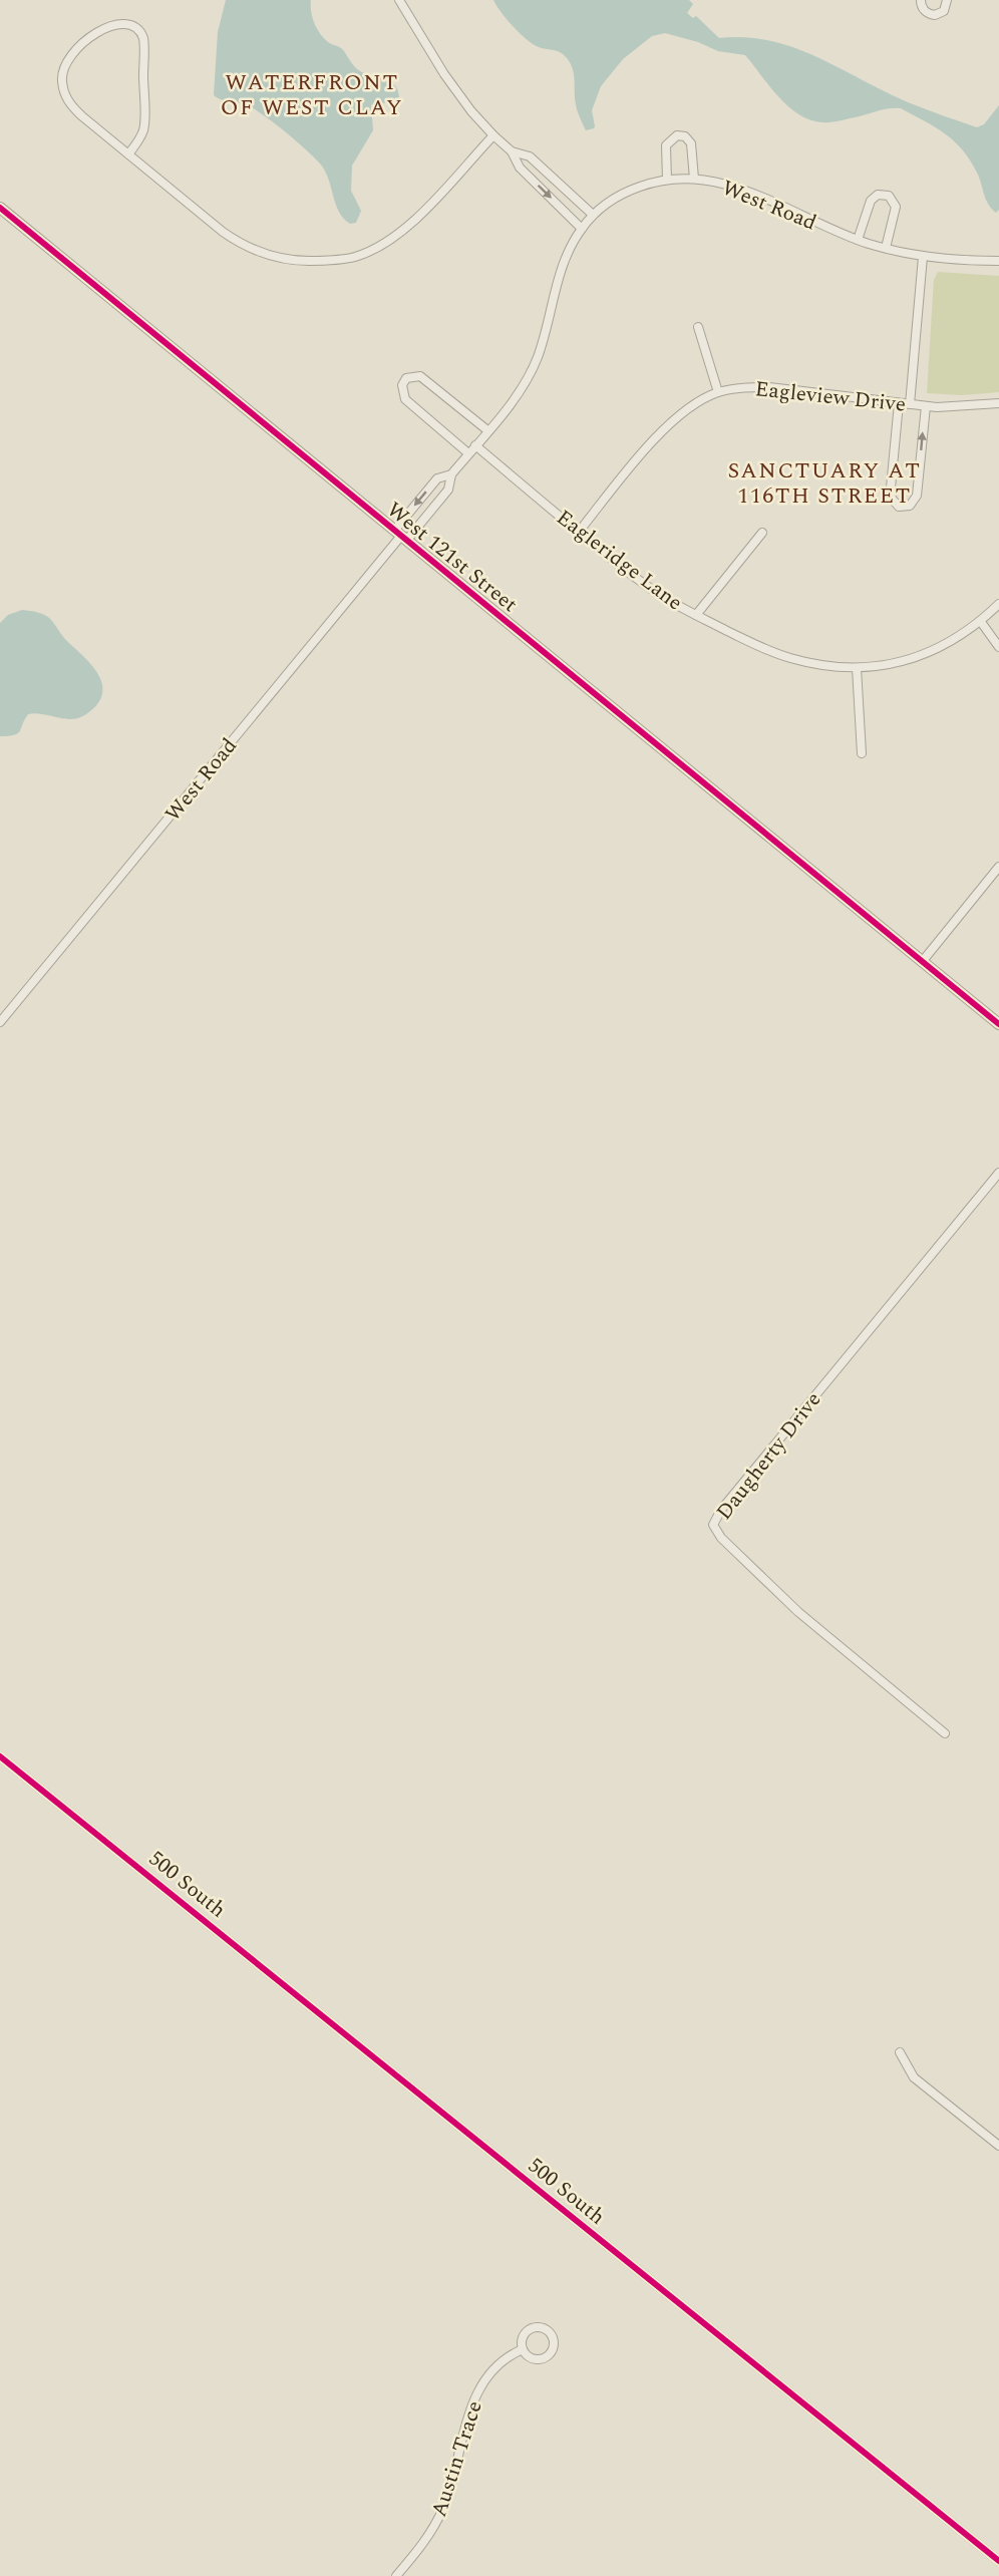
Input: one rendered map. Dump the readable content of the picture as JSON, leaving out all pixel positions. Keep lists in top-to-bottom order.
{
  "streets": {
    "street": [
      "West Road",
      "Eagleview Drive",
      "West 121st Street",
      "Eagleridge Lane",
      "Daugherty Drive",
      "500 South",
      "Austin Trace"
    ]
  },
  "crossings": [
    ["West Road", "West 121st Street"],
    ["West Road", "Eagleridge Lane"],
    ["Eagleview Drive", "Eagleridge Lane"]
  ],
  "districts": ["WATERFRONT OF WEST CLAY", "SANCTUARY AT 116TH STREET"]
}
